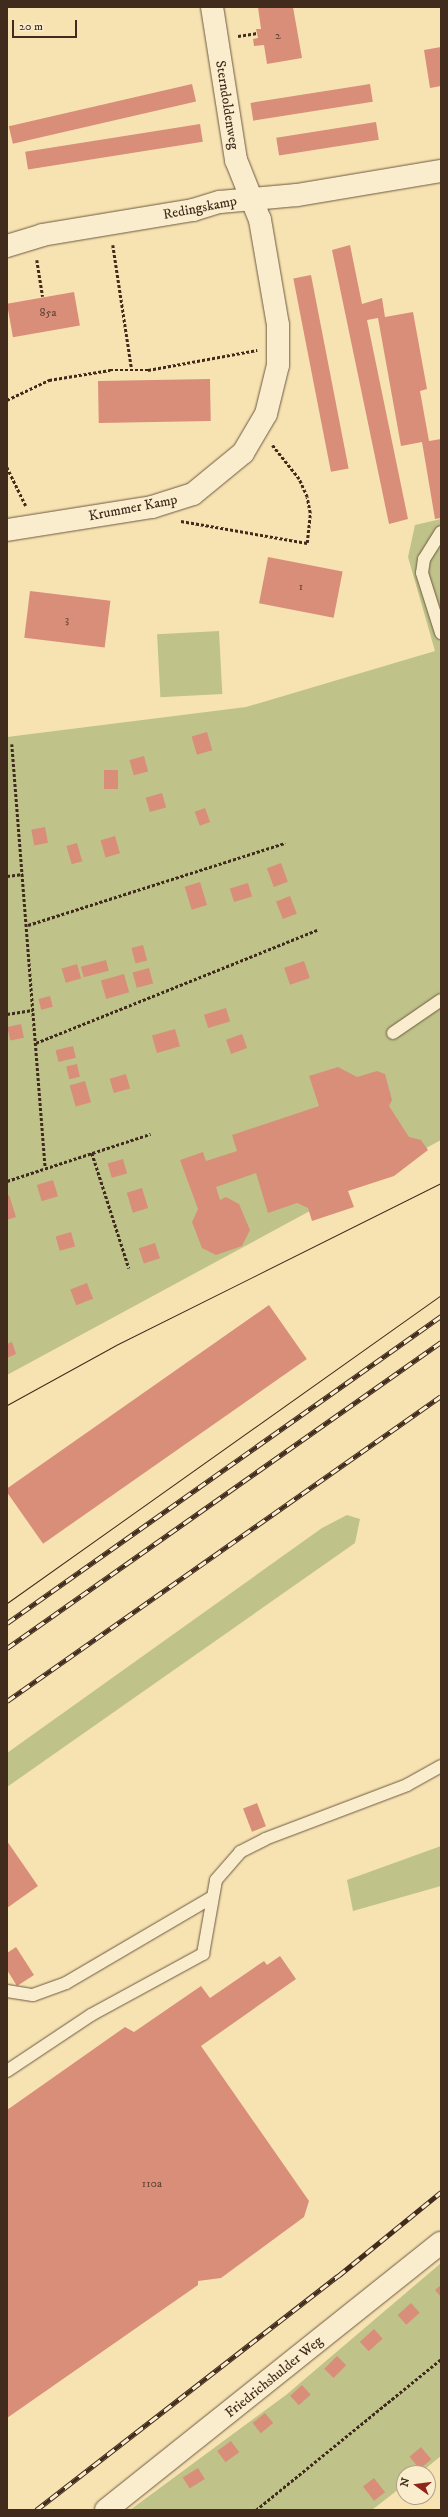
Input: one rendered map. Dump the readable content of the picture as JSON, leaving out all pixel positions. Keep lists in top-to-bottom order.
{
  "streets": {
    "street": [
      "Sterndoldenweg",
      "Redingskamp",
      "Krummer Kamp",
      "Friedrichshulder Weg"
    ]
  },
  "crossings": [
    ["Sterndoldenweg", "Redingskamp"],
    ["Sterndoldenweg", "Krummer Kamp"],
    ["Redingskamp", "Krummer Kamp"]
  ],
  "house_numbers": [
    "2",
    "85a",
    "1",
    "3",
    "110a"
  ],
  "scale_bar": "20 m",
  "north": "left"
}
